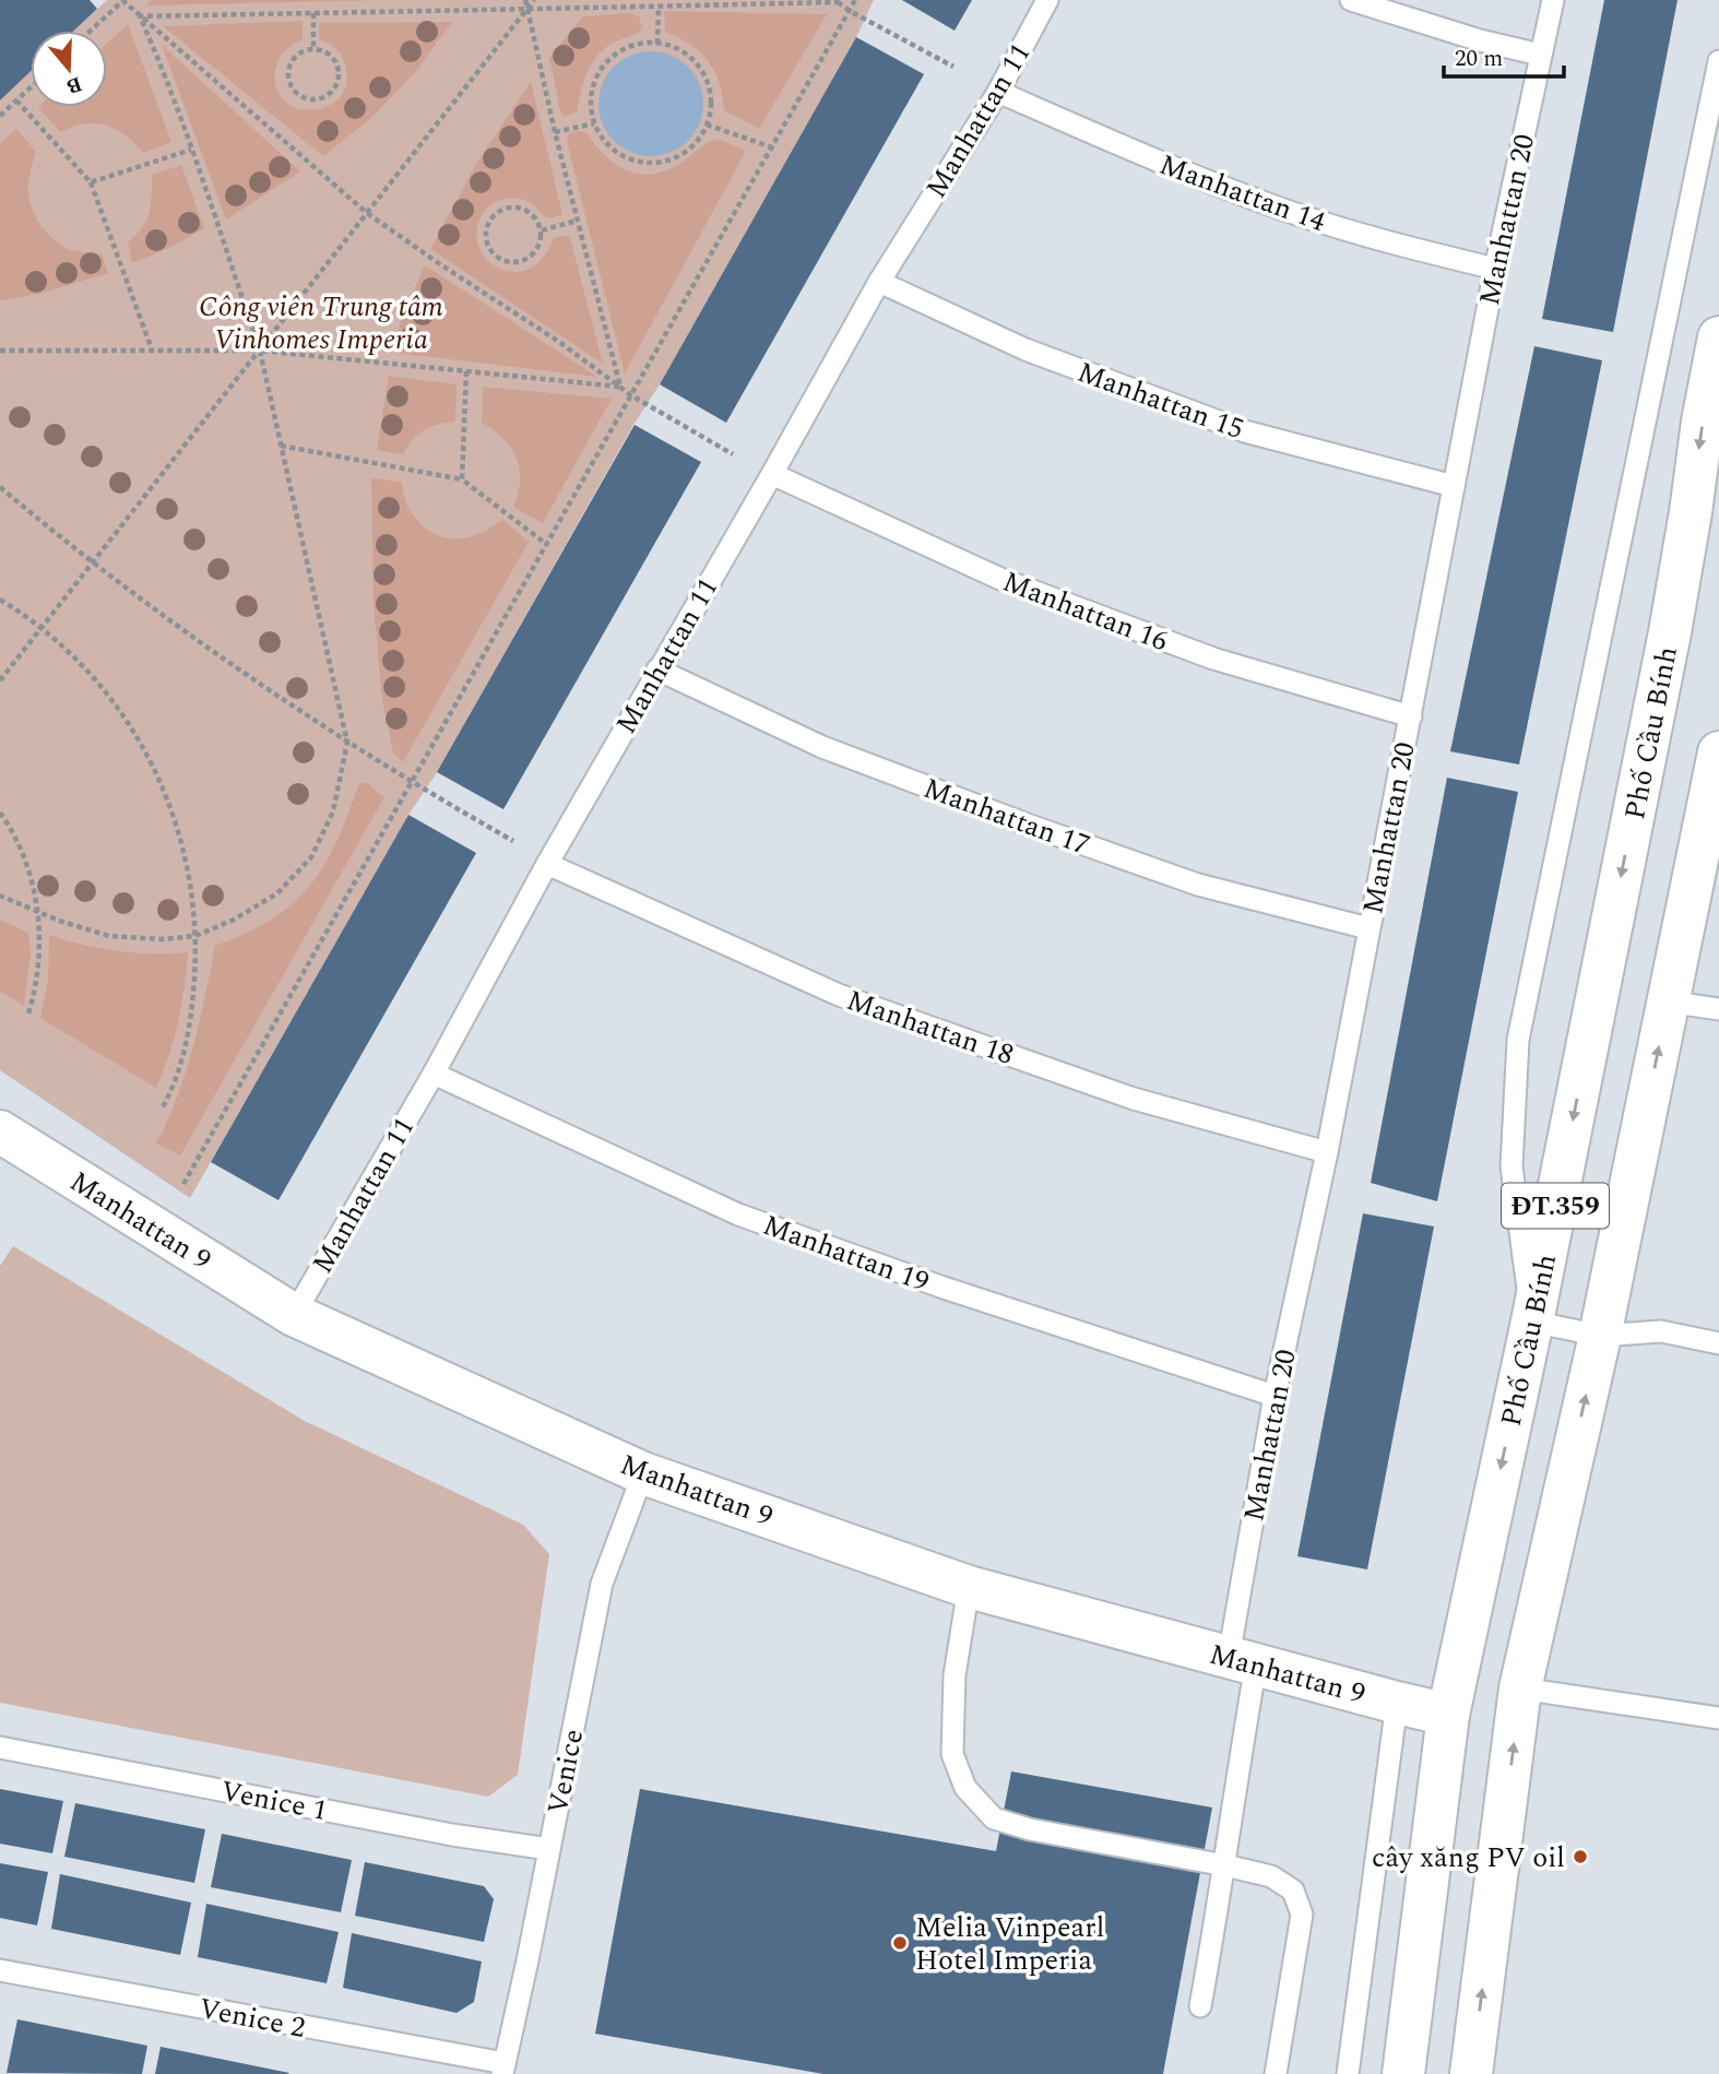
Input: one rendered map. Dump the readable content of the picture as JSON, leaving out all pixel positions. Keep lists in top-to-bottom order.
{
  "streets": {
    "main road": ["Phố Cầu Bính", "ĐT.359", "Manhattan 9"],
    "lane": [
      "Manhattan 11",
      "Manhattan 14",
      "Manhattan 20",
      "Manhattan 15",
      "Manhattan 16",
      "Manhattan 17",
      "Manhattan 18",
      "Manhattan 19",
      "Venice",
      "Venice 1",
      "Venice 2"
    ]
  },
  "crossings": [
    ["Manhattan 11", "Manhattan 14"],
    ["Manhattan 11", "Manhattan 15"],
    ["Manhattan 11", "Manhattan 16"],
    ["Manhattan 11", "Manhattan 17"],
    ["Manhattan 11", "Manhattan 18"],
    ["Manhattan 11", "Manhattan 9"],
    ["Manhattan 11", "Manhattan 19"],
    ["Manhattan 14", "Manhattan 20"],
    ["Manhattan 20", "Manhattan 15"],
    ["Manhattan 20", "Manhattan 16"],
    ["Manhattan 20", "Manhattan 17"],
    ["Manhattan 20", "Manhattan 18"],
    ["Manhattan 20", "Manhattan 9"],
    ["Manhattan 20", "Manhattan 19"],
    ["Phố Cầu Bính", "Manhattan 9"],
    ["Manhattan 9", "Venice"],
    ["Venice", "Venice 1"],
    ["Venice", "Venice 2"]
  ],
  "parks": ["Công viên Trung tâm Vinhomes Imperia"],
  "places": ["cây xăng PV oil", "Melia Vinpearl Hotel Imperia"],
  "scale_bar": "20 m",
  "north": "bottom"
}
